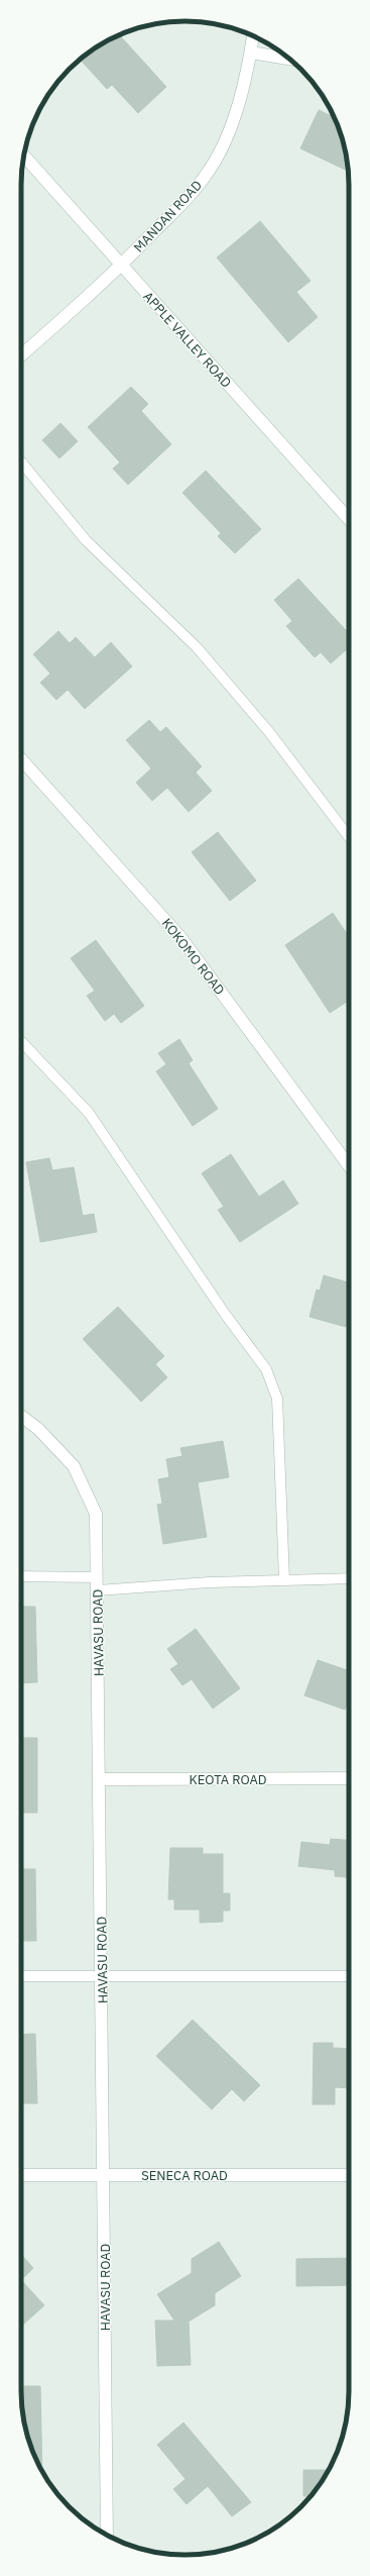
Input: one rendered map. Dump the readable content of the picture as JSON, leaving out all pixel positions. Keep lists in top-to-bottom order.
{
  "streets": {
    "street": [
      "MANDAN ROAD",
      "APPLE VALLEY ROAD",
      "KOKOMO ROAD",
      "HAVASU ROAD",
      "KEOTA ROAD",
      "SENECA ROAD"
    ]
  },
  "crossings": [
    ["MANDAN ROAD", "APPLE VALLEY ROAD"],
    ["HAVASU ROAD", "KEOTA ROAD"],
    ["HAVASU ROAD", "SENECA ROAD"]
  ]
}
